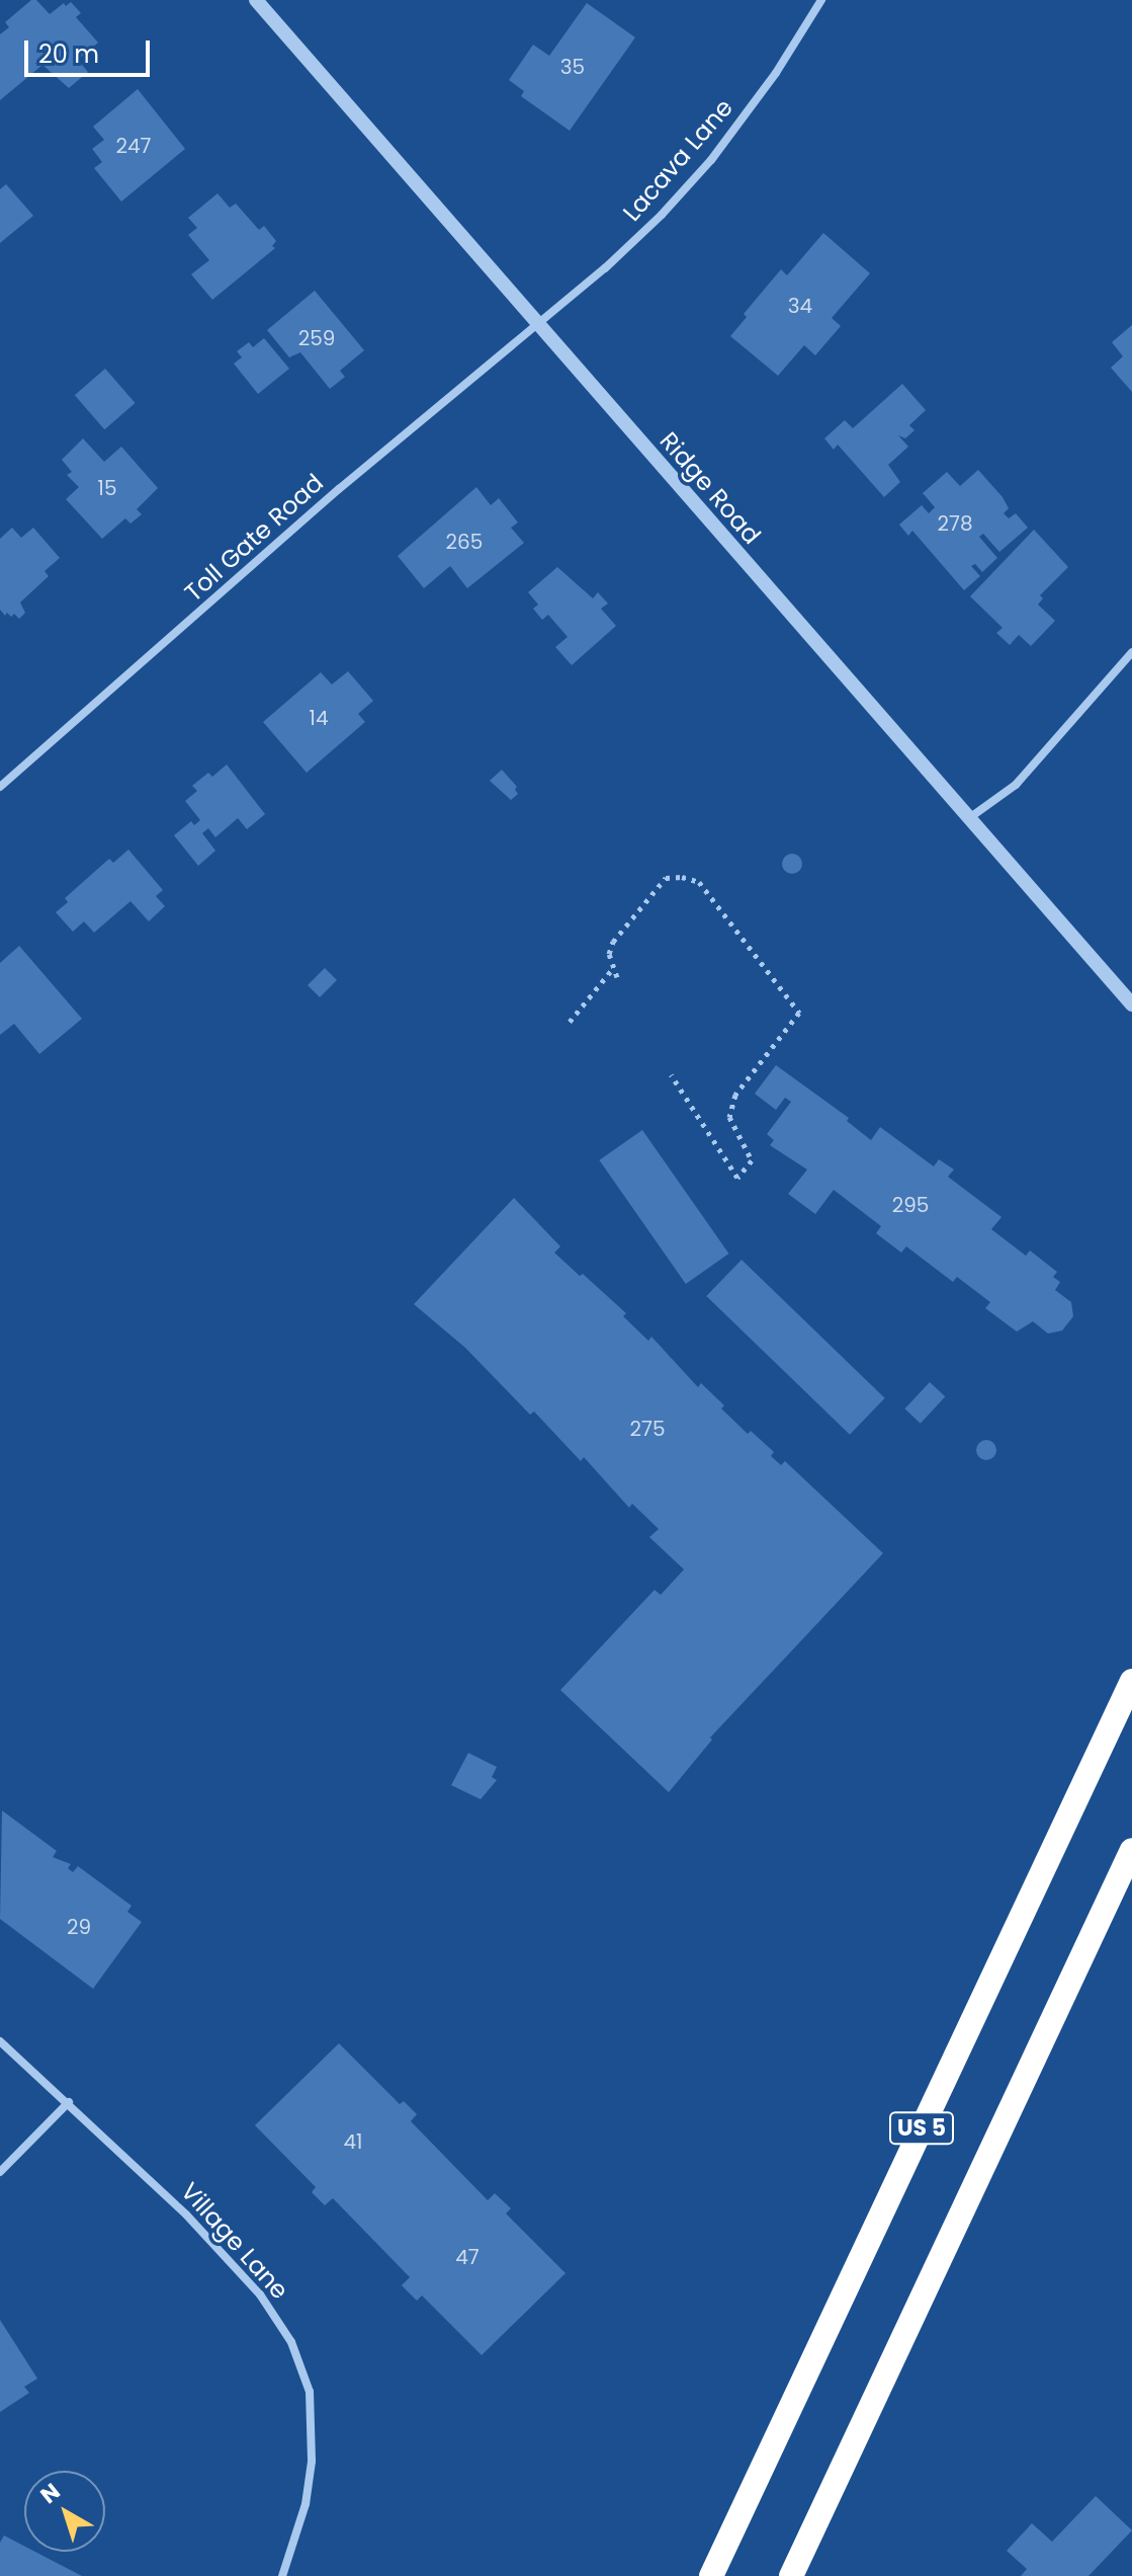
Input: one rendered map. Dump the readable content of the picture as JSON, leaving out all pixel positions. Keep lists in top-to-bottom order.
{
  "streets": {
    "highway": ["US 5"],
    "street": [
      "Lacava Lane",
      "Ridge Road",
      "Toll Gate Road",
      "Village Lane"
    ]
  },
  "crossings": [
    ["Lacava Lane", "Ridge Road"],
    ["Lacava Lane", "Toll Gate Road"],
    ["Ridge Road", "Toll Gate Road"]
  ],
  "house_numbers": [
    "35",
    "247",
    "34",
    "259",
    "15",
    "278",
    "265",
    "14",
    "295",
    "275",
    "29",
    "41",
    "47"
  ],
  "scale_bar": "20 m",
  "north": "top left"
}
